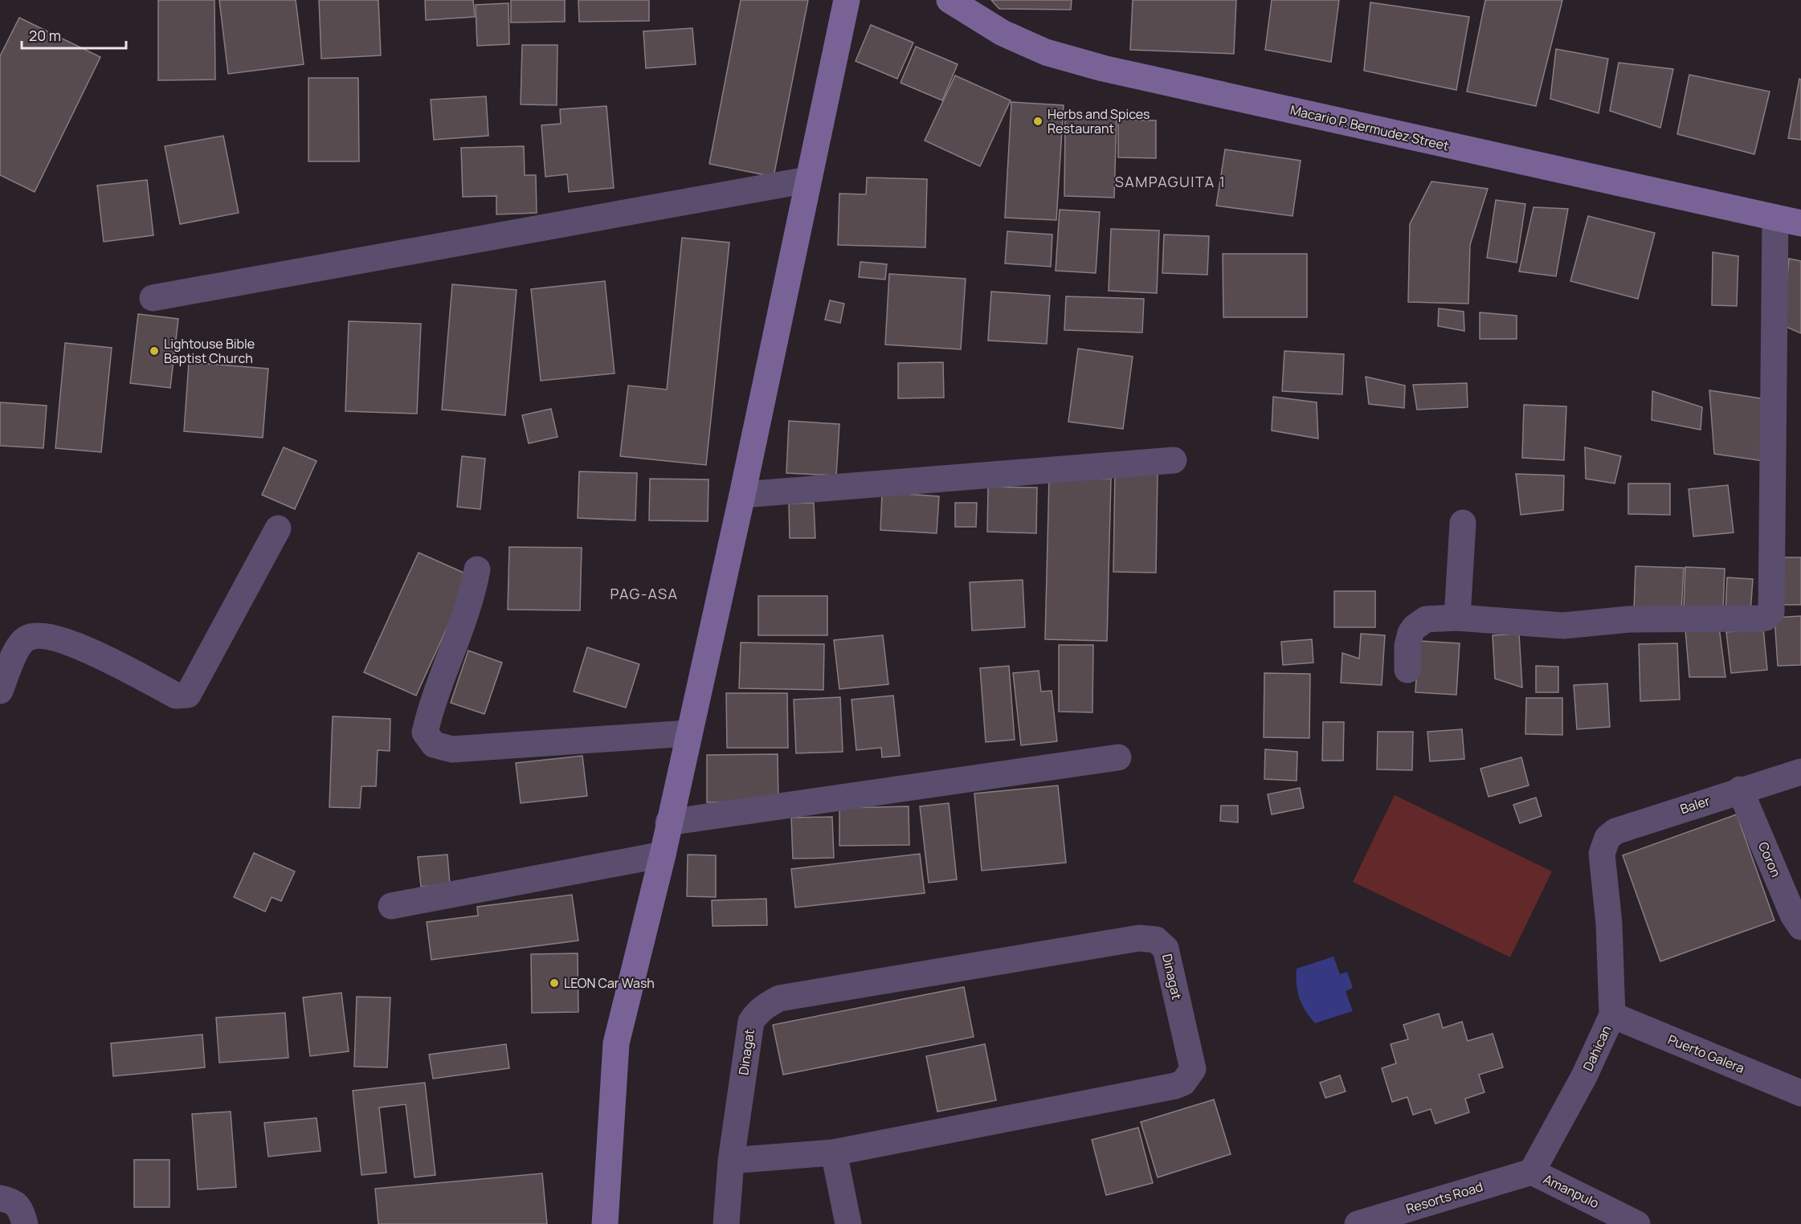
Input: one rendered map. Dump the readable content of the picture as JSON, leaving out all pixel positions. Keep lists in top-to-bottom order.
{
  "streets": {
    "street": [
      "Macario P. Bermudez Street",
      "Baler",
      "Coron",
      "Dinagat",
      "Dahican",
      "Puerto Galera",
      "Amanpulo",
      "Resorts Road"
    ]
  },
  "crossings": [
    ["Baler", "Coron"],
    ["Baler", "Dahican"],
    ["Dahican", "Puerto Galera"],
    ["Dahican", "Amanpulo"],
    ["Dahican", "Resorts Road"],
    ["Amanpulo", "Resorts Road"]
  ],
  "districts": ["SAMPAGUITA 1", "PAG-ASA"],
  "places": ["Herbs and Spices Restaurant", "Lightouse Bible Baptist Church", "LEON Car Wash"],
  "scale_bar": "20 m"
}
